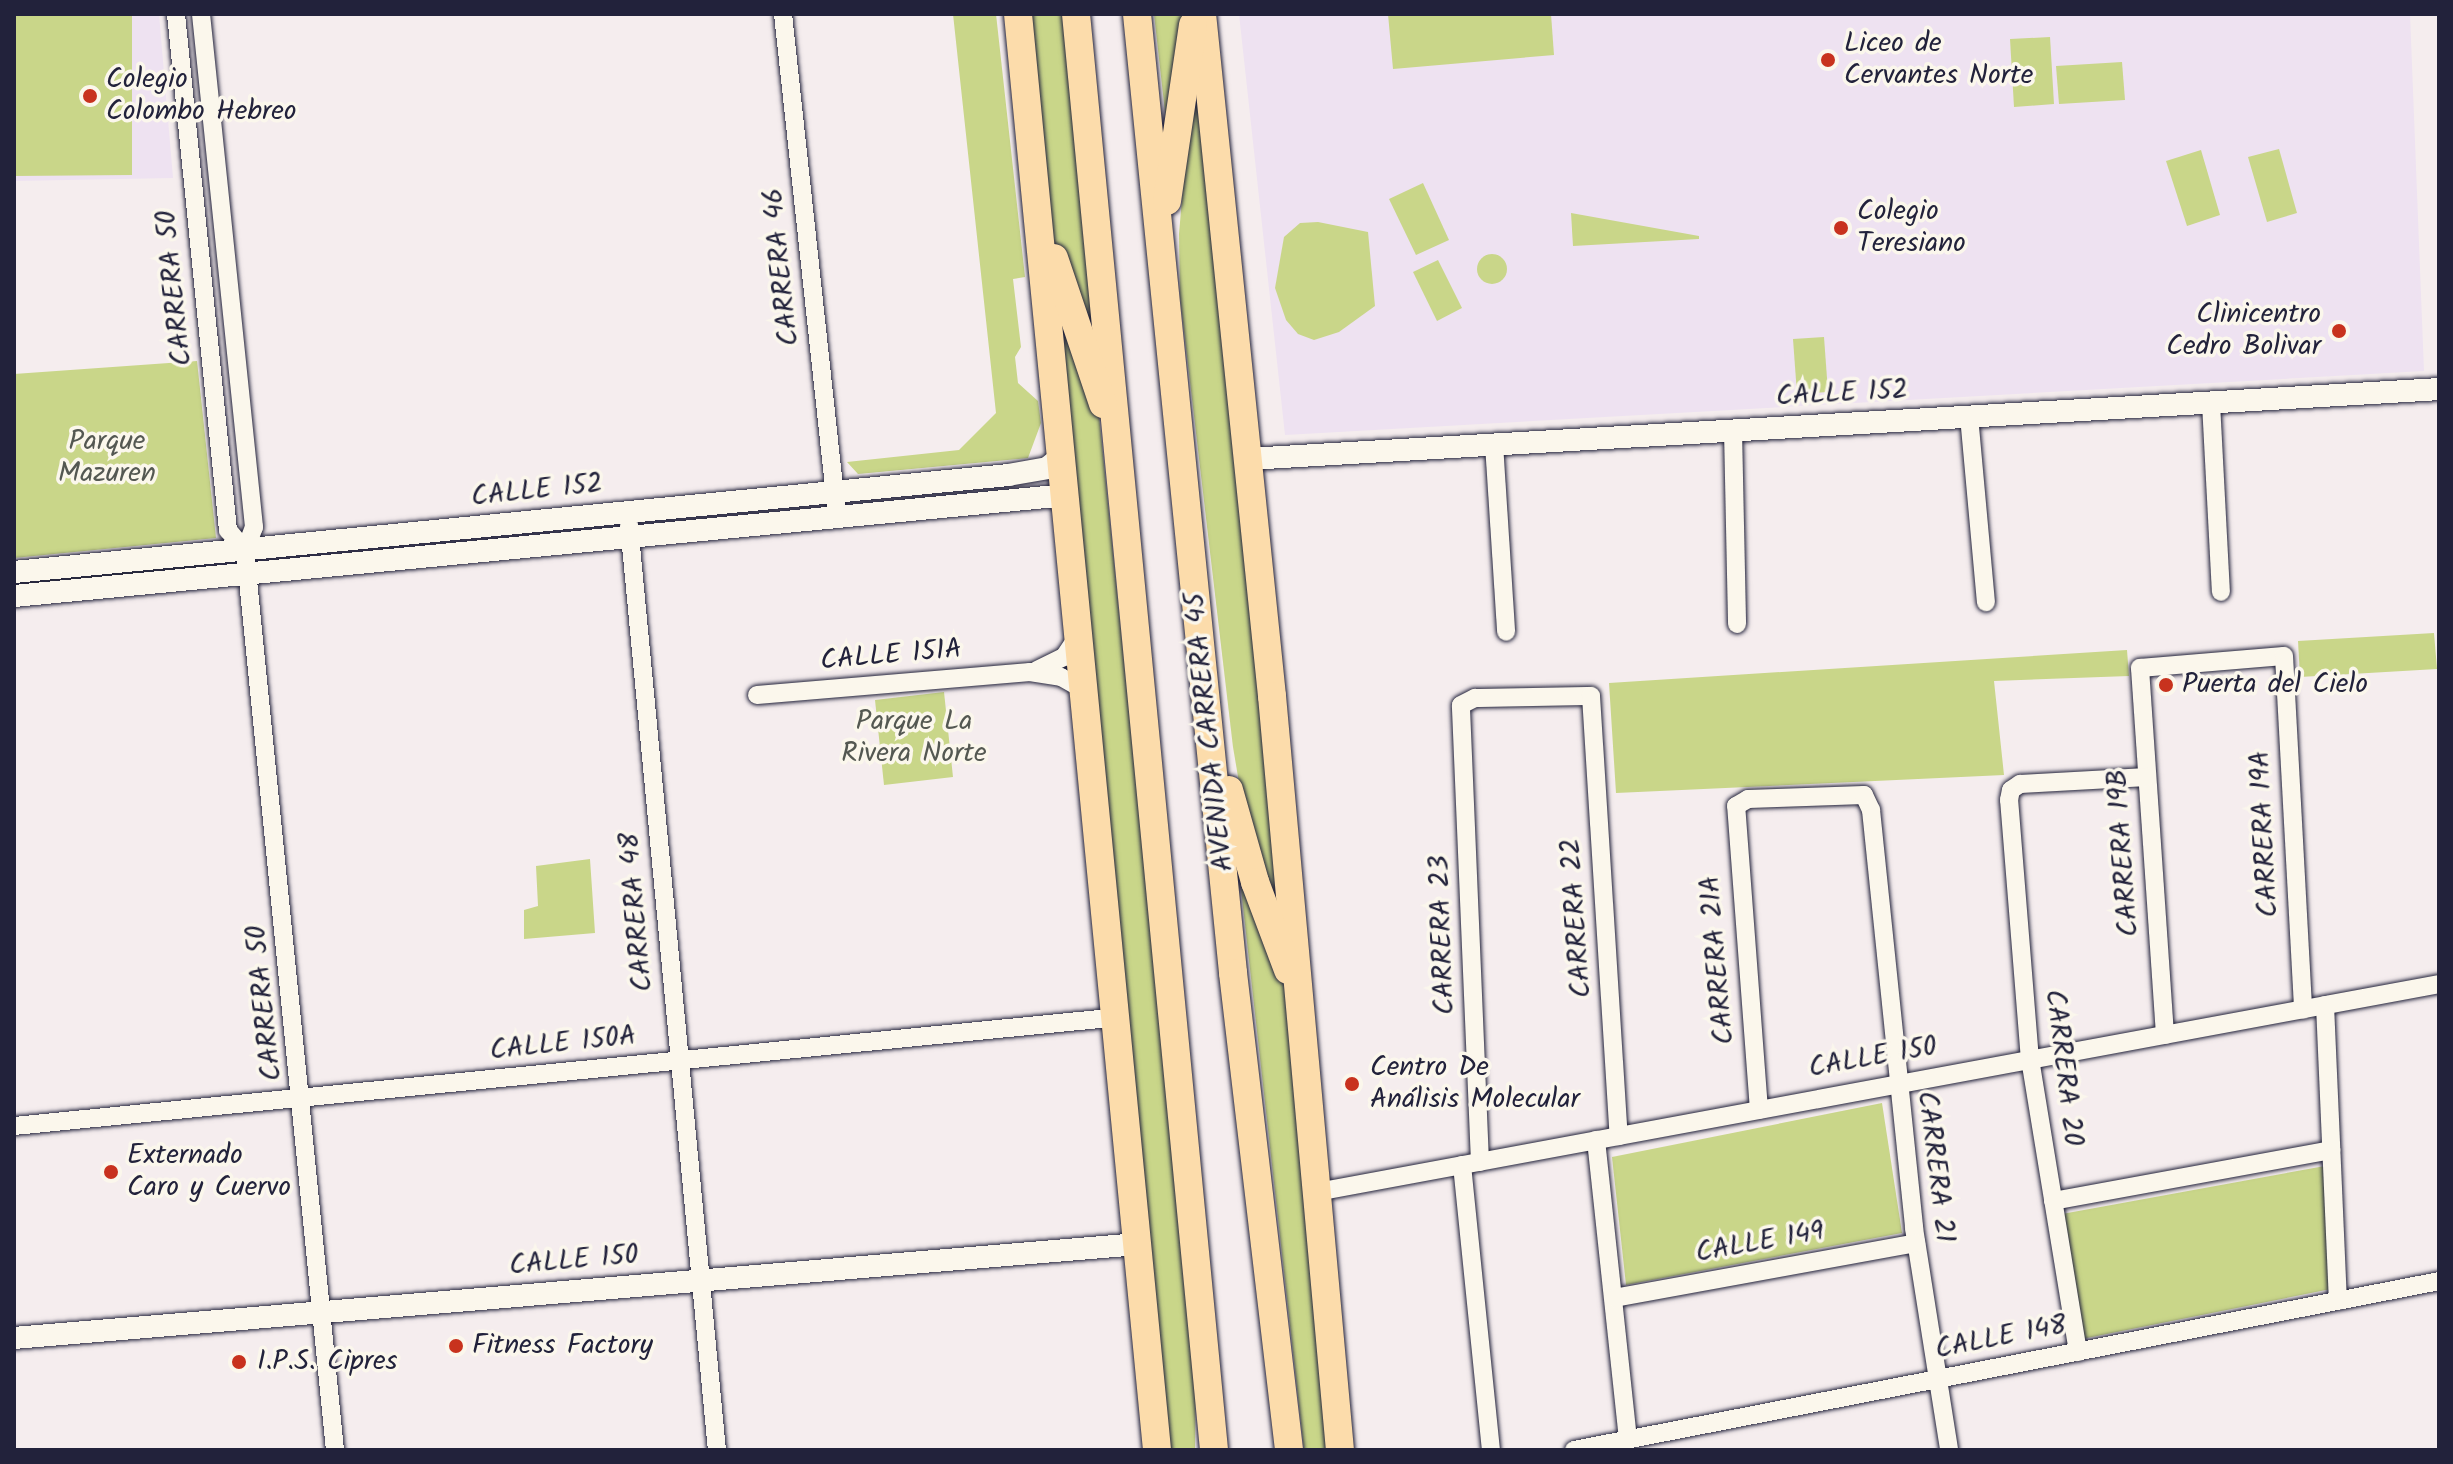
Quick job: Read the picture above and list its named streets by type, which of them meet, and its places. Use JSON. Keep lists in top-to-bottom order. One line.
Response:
{"streets":{"highway":["AVENIDA CARRERA 45"],"street":["CARRERA 46","CARRERA 50","CALLE 152","CALLE 151A","CARRERA 19A","CARRERA 19B","CARRERA 48","CARRERA 22","CARRERA 23","CARRERA 21A","CALLE 150A","CALLE 150","CARRERA 20","CARRERA 21","CALLE 149","CALLE 148"]},"crossings":[["CARRERA 46","CALLE 152"],["CARRERA 50","CALLE 152"],["CARRERA 50","CALLE 150A"],["CARRERA 50","CALLE 150"],["CALLE 152","CARRERA 48"],["CARRERA 19A","CARRERA 19B"],["CARRERA 19A","CALLE 150"],["CARRERA 19B","CALLE 150"],["CARRERA 19B","CARRERA 20"],["CARRERA 48","CALLE 150A"],["CARRERA 48","CALLE 150"],["CARRERA 22","CARRERA 23"],["CARRERA 22","CALLE 150"],["CARRERA 23","CALLE 150"],["CARRERA 21A","CALLE 150"],["CARRERA 21A","CARRERA 21"],["CALLE 150","CARRERA 20"],["CALLE 150","CARRERA 21"],["CARRERA 20","CALLE 148"],["CARRERA 21","CALLE 149"],["CARRERA 21","CALLE 148"]],"parks":["Parque Mazuren","Parque La Rivera Norte"],"places":["Liceo de Cervantes Norte","Colegio Colombo Hebreo","Colegio Teresiano","Clinicentro Cedro Bolivar","Puerta del Cielo","Centro De Análisis Molecular","Externado Caro y Cuervo","Fitness Factory","I.P.S. Cipres"]}
